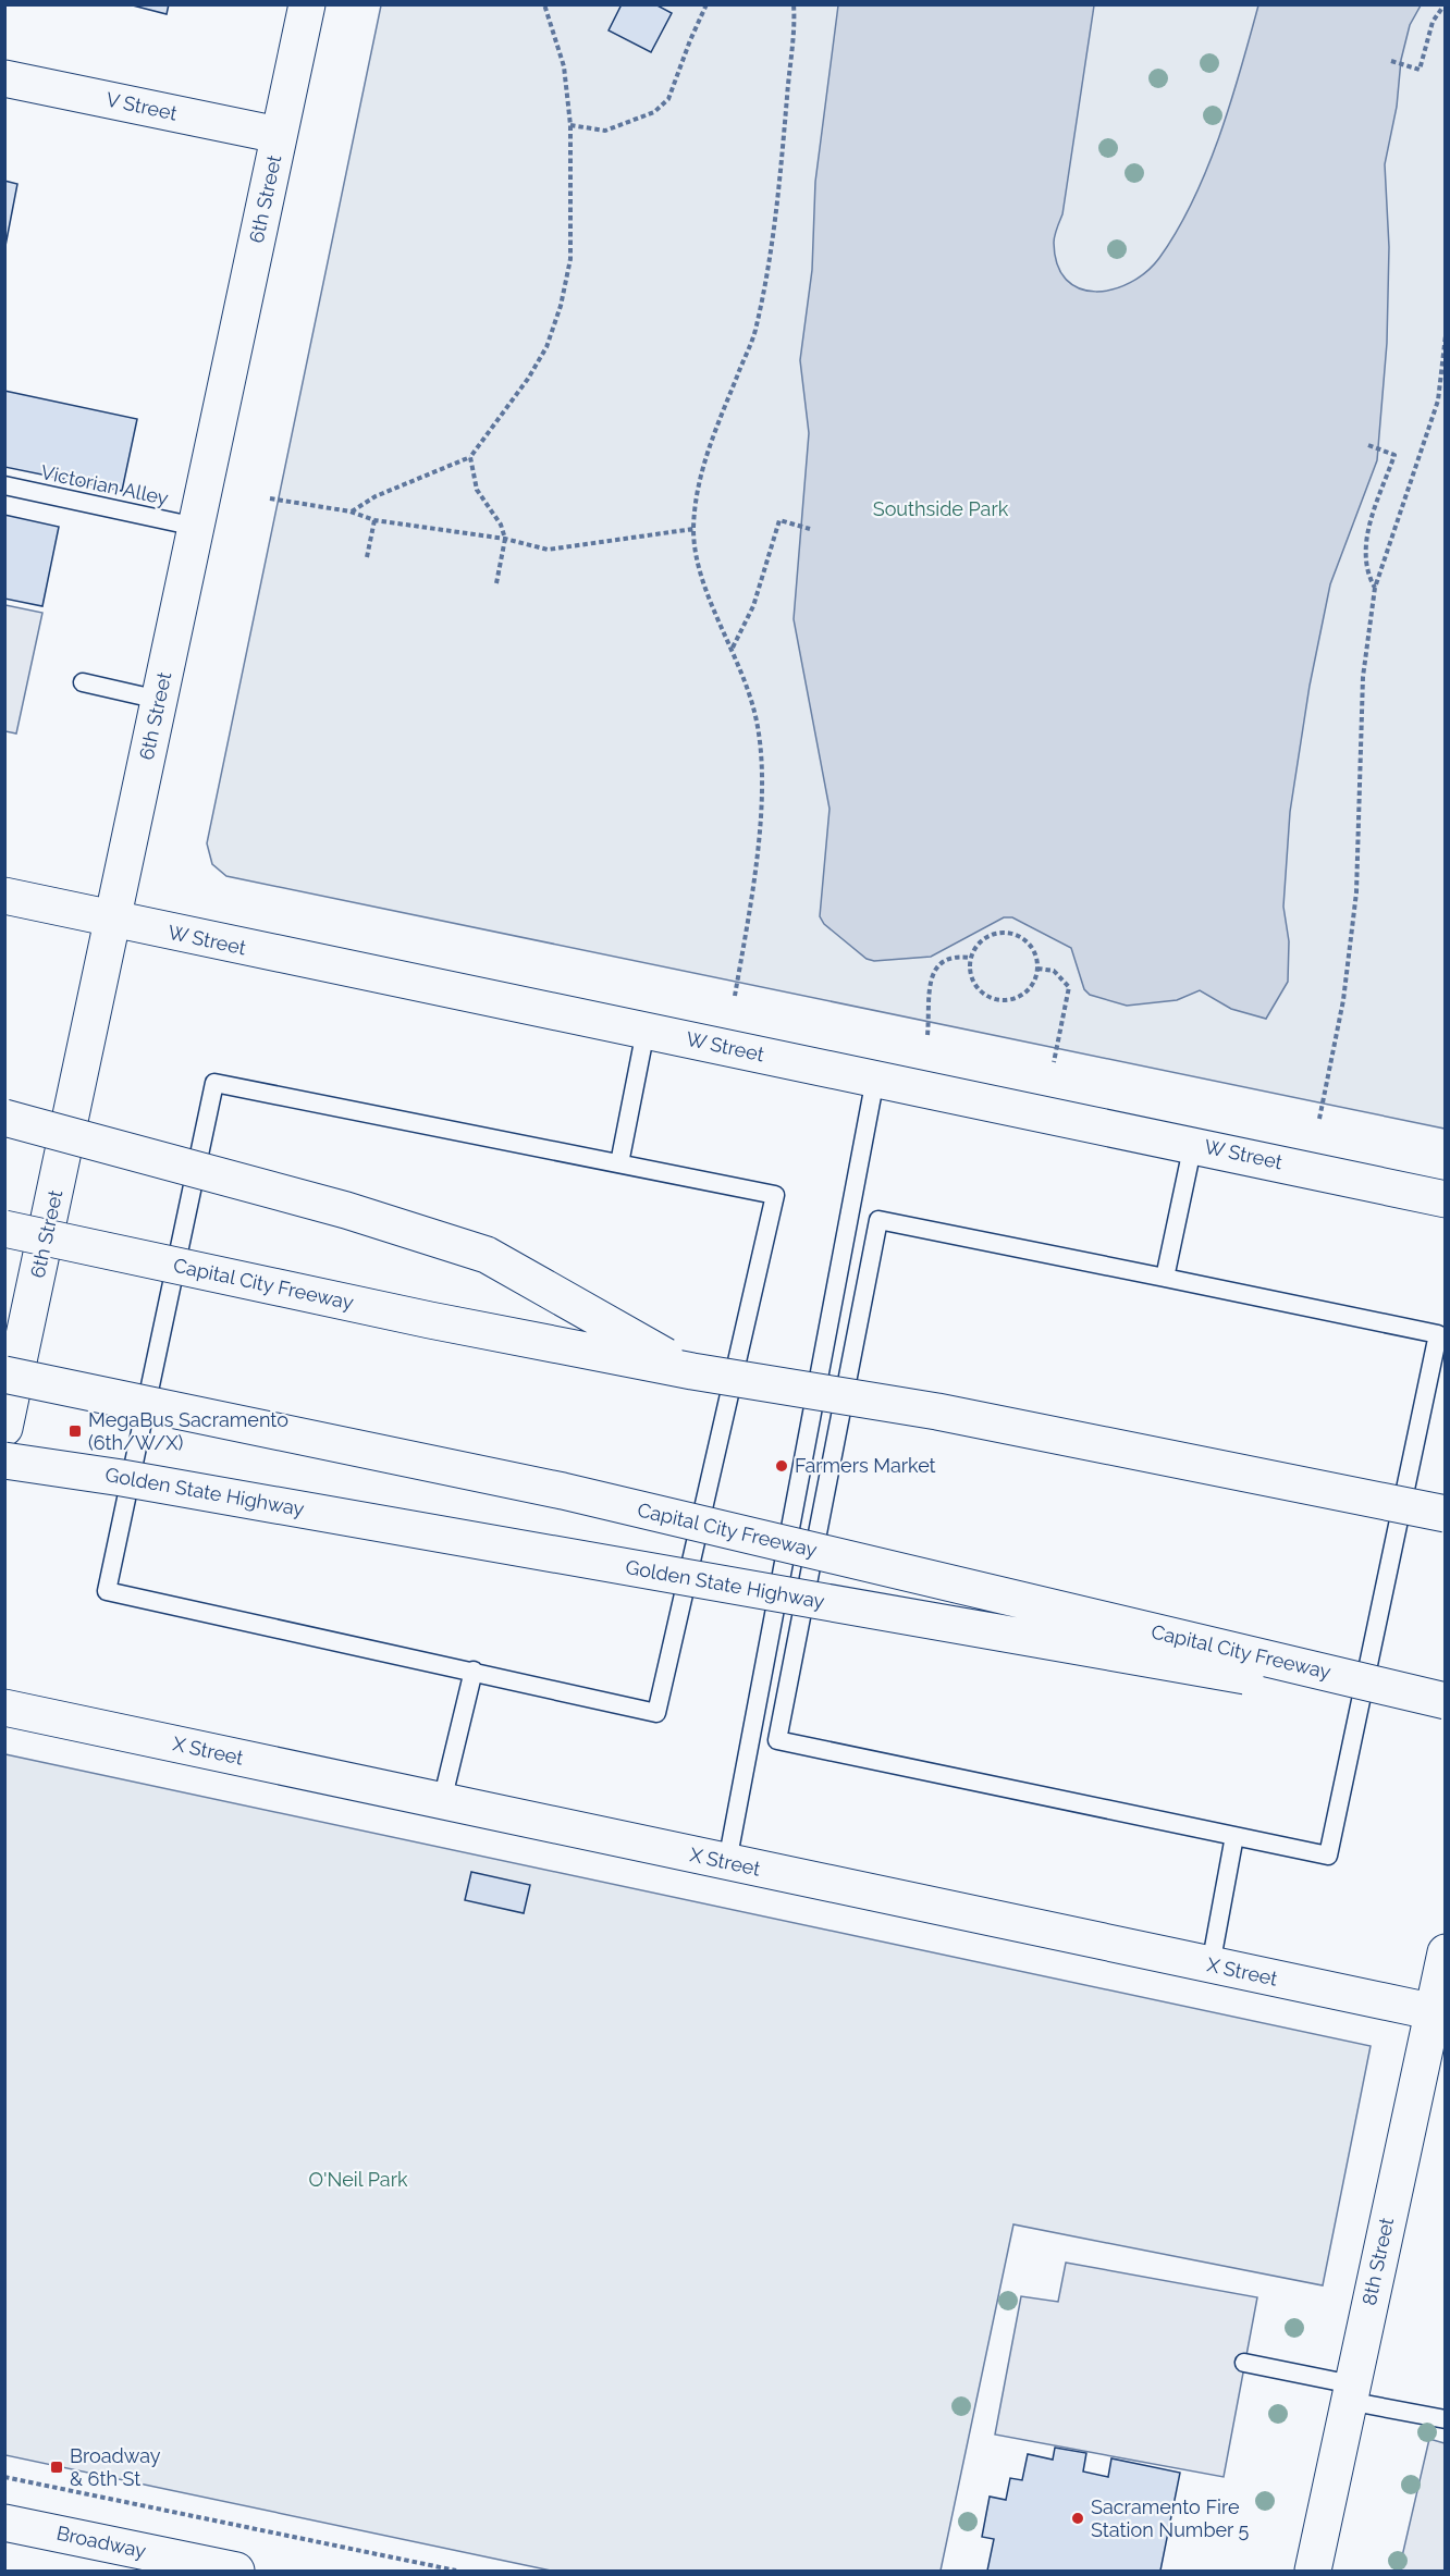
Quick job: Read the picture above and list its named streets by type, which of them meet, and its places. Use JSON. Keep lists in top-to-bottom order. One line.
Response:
{"streets":{"main road":["V Street","6th Street","W Street","Capital City Freeway","Golden State Highway","X Street","8th Street","Broadway"],"lane":["Victorian Alley"]},"crossings":[["V Street","6th Street"],["6th Street","Victorian Alley"],["6th Street","W Street"],["X Street","8th Street"]],"parks":["Southside Park","O'Neil Park"],"places":{"transit":["MegaBus Sacramento (6th/W/X)","Broadway & 6th St"],"other":["Farmers Market","Sacramento Fire Station Number 5"]}}
